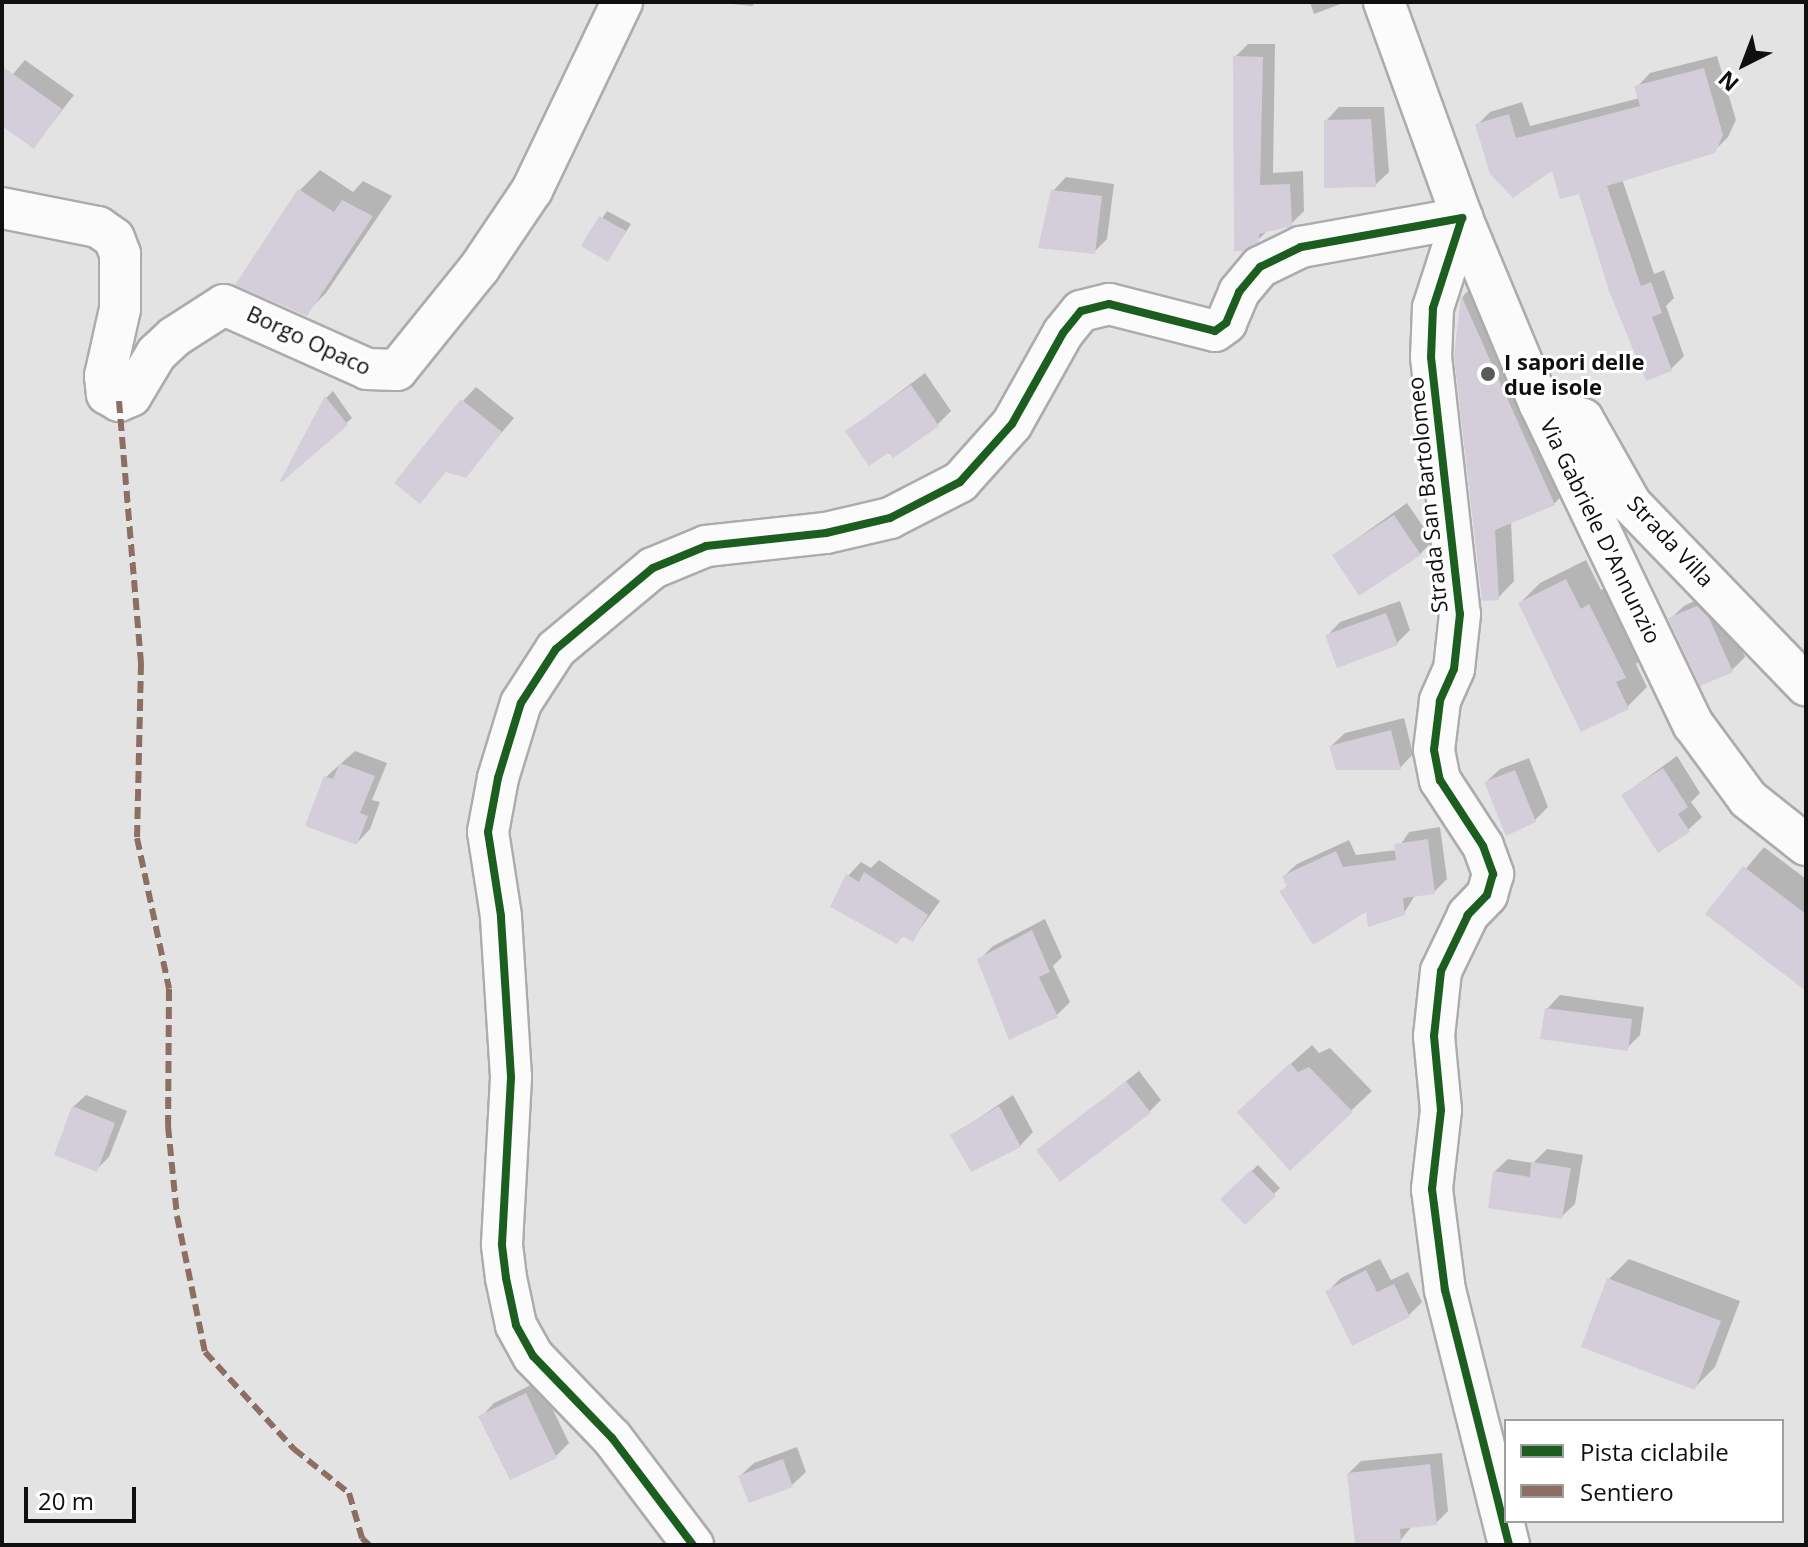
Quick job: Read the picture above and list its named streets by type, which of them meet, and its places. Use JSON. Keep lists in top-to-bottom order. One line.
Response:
{"streets":{"street":["Borgo Opaco","Strada San Bartolomeo","Via Gabriele D'Annunzio","Strada Villa"]},"crossings":[["Strada San Bartolomeo","Via Gabriele D'Annunzio"],["Via Gabriele D'Annunzio","Strada Villa"]],"places":["I sapori delle due isole"],"legend":["Pista ciclabile","Sentiero"],"scale_bar":"20 m","north":"bottom left"}
